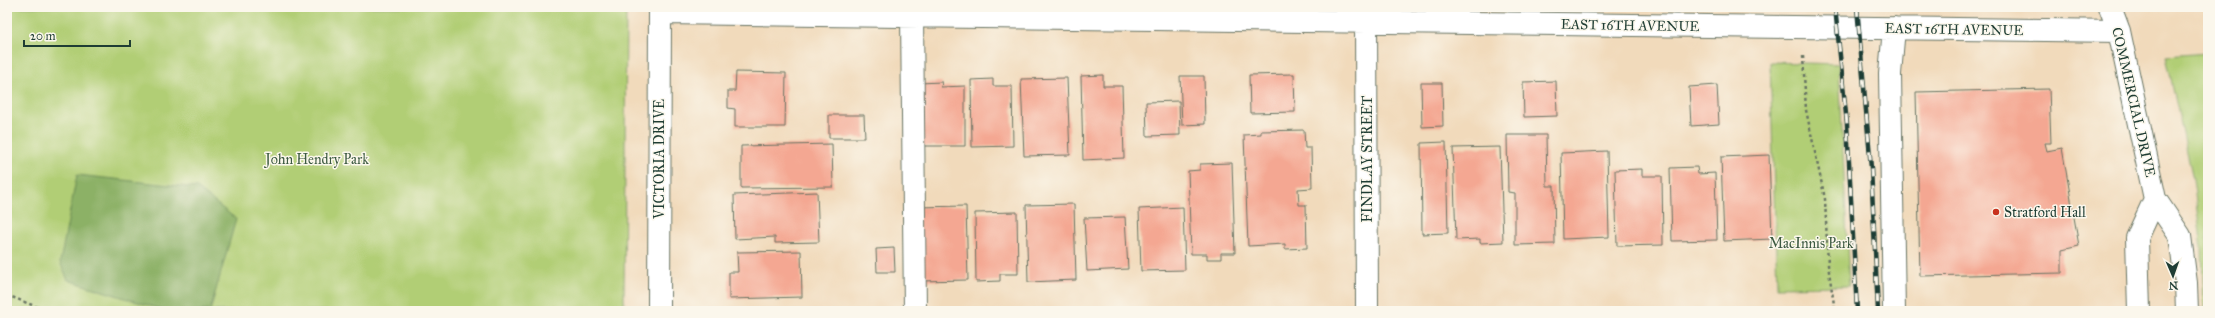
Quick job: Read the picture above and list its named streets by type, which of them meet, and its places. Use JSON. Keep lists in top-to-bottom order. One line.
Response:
{"streets":{"street":["EAST 16TH AVENUE","COMMERCIAL DRIVE","VICTORIA DRIVE","FINDLAY STREET"]},"crossings":[["EAST 16TH AVENUE","COMMERCIAL DRIVE"],["EAST 16TH AVENUE","VICTORIA DRIVE"],["EAST 16TH AVENUE","FINDLAY STREET"]],"parks":["John Hendry Park","MacInnis Park"],"places":["Stratford Hall"],"scale_bar":"20 m","north":"bottom"}
